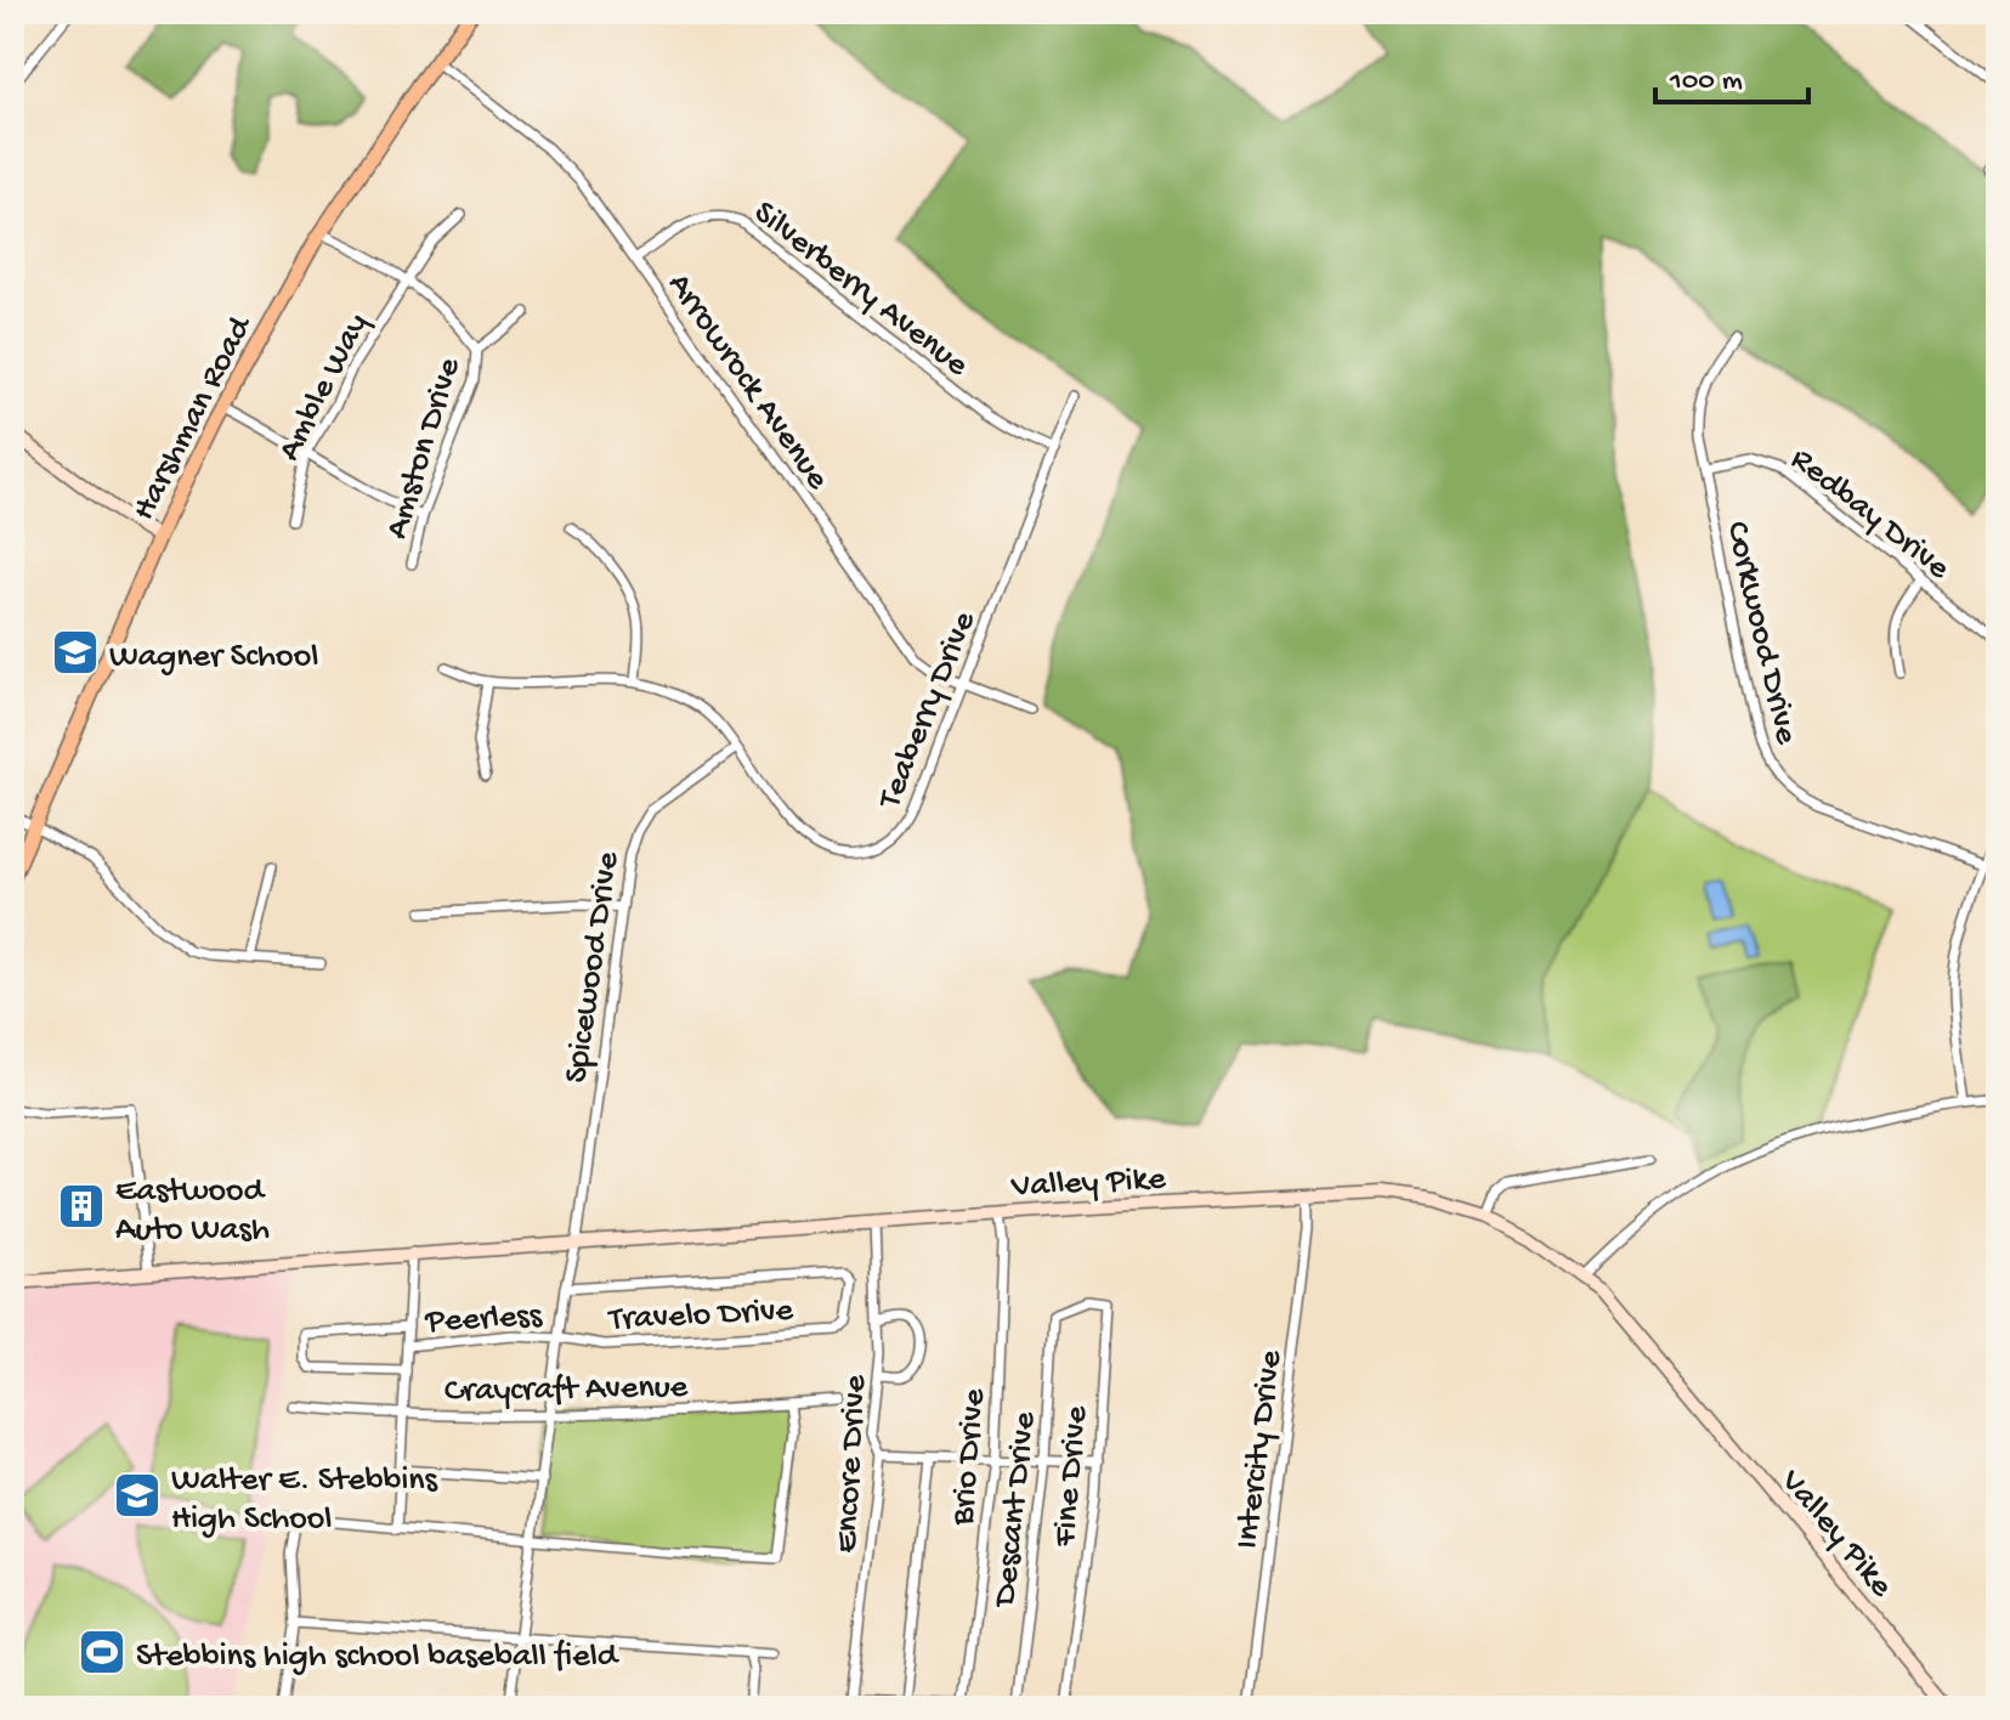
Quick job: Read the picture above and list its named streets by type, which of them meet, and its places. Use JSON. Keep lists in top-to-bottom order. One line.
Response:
{"streets":{"main road":["Harshman Road"],"street":["Silverberry Avenue","Arrowrock Avenue","Amble Way","Amston Drive","Redbay Drive","Corkwood Drive","Teaberry Drive","Spicewood Drive","Valley Pike","Travelo Drive","Peerless","Craycraft Avenue","Intercity Drive","Brio Drive","Encore Drive","Fine Drive","Descant Drive"]},"crossings":[["Silverberry Avenue","Arrowrock Avenue"],["Silverberry Avenue","Teaberry Drive"],["Arrowrock Avenue","Harshman Road"],["Arrowrock Avenue","Teaberry Drive"],["Redbay Drive","Corkwood Drive"],["Teaberry Drive","Spicewood Drive"],["Spicewood Drive","Valley Pike"],["Spicewood Drive","Travelo Drive"],["Spicewood Drive","Peerless"],["Spicewood Drive","Craycraft Avenue"],["Valley Pike","Intercity Drive"],["Valley Pike","Brio Drive"],["Valley Pike","Encore Drive"],["Travelo Drive","Peerless"],["Fine Drive","Descant Drive"]],"places":{"school or university":["Wagner School","Walter E. Stebbins High School"],"building":["Eastwood Auto Wash"],"sports":["Stebbins high school baseball field"]},"scale_bar":"100 m"}
